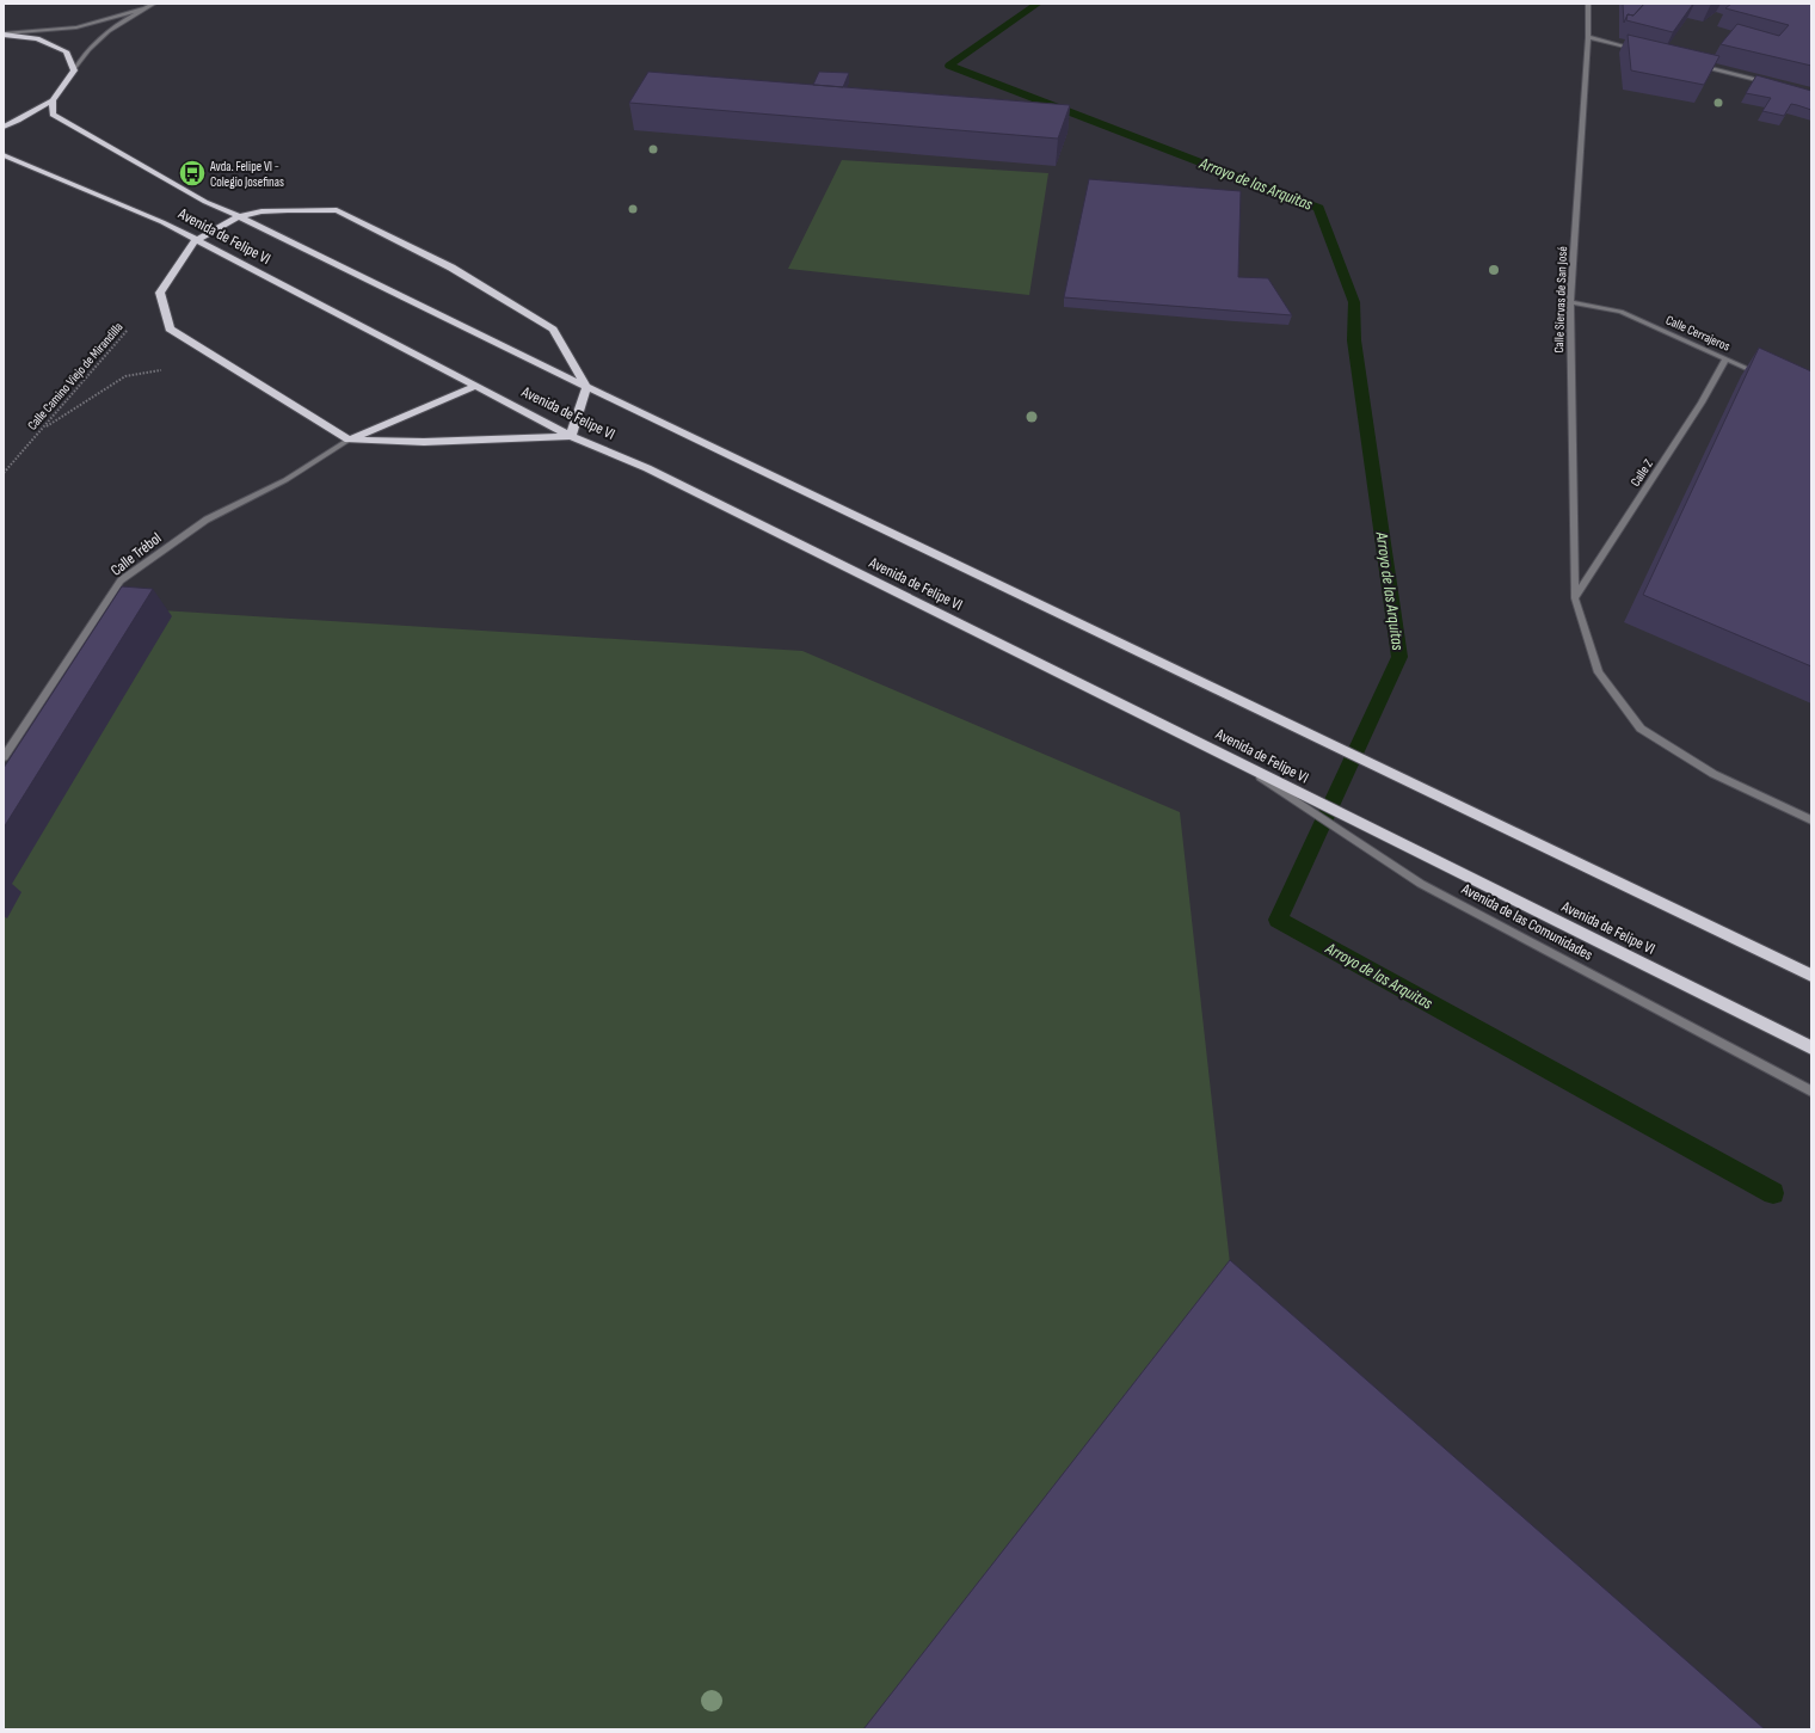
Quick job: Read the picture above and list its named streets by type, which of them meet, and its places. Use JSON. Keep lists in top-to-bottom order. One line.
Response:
{"streets":{"highway":["Avenida de Felipe VI"],"street":["Calle Siervas de San José","Calle Cerrajeros","Calle Z","Calle Trébol","Avenida de las Comunidades"],"path":["Calle Camino Viejo de Mirandilla"]},"crossings":[["Avenida de Felipe VI","Avenida de las Comunidades"],["Calle Siervas de San José","Calle Cerrajeros"],["Calle Siervas de San José","Calle Z"],["Calle Cerrajeros","Calle Z"]],"water":["Arroyo de las Arquitas"],"places":{"bus stop":["Avda. Felipe VI - Colegio Josefinas"]}}
